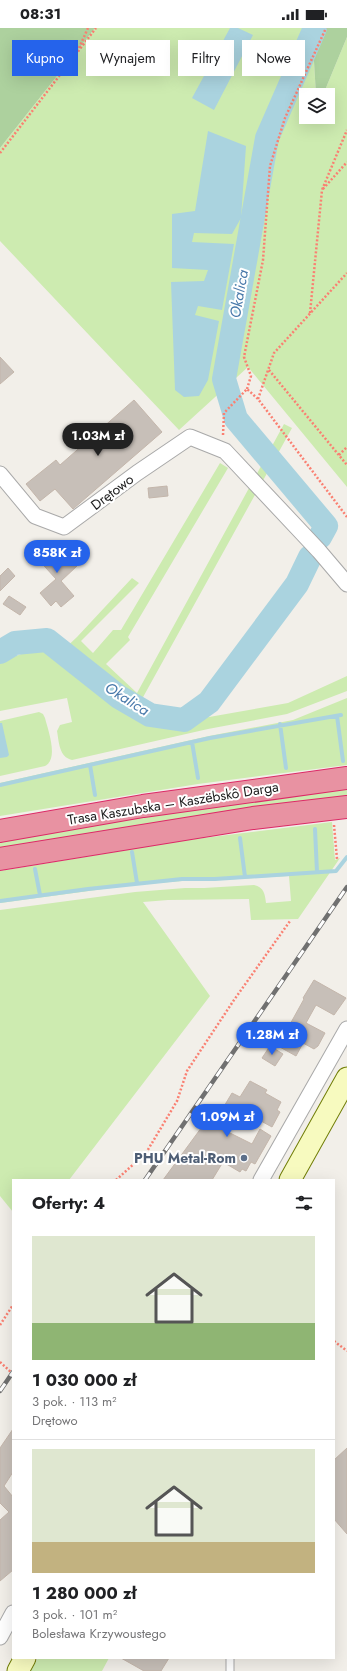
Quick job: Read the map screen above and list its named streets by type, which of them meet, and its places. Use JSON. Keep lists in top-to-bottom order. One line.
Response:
{"streets":{"highway":["Trasa Kaszubska – Kaszëbskô Darga"],"street":["Drętowo"]},"water":["Okalica"],"places":["PHU Metal-Rom"],"page":{"status":"08:31","chip":["Kupno","Wynajem","Filtry","Nowe"],"price":["1.03M zł","858K zł","1.28M zł","1.09M zł"],"heading":"Oferty: 4","list":[{"name":"1 030 000 zł","note":"3 pok. · 113 m² · Drętowo"},{"name":"1 280 000 zł","note":"3 pok. · 101 m² · Bolesława Krzywoustego"}]}}
